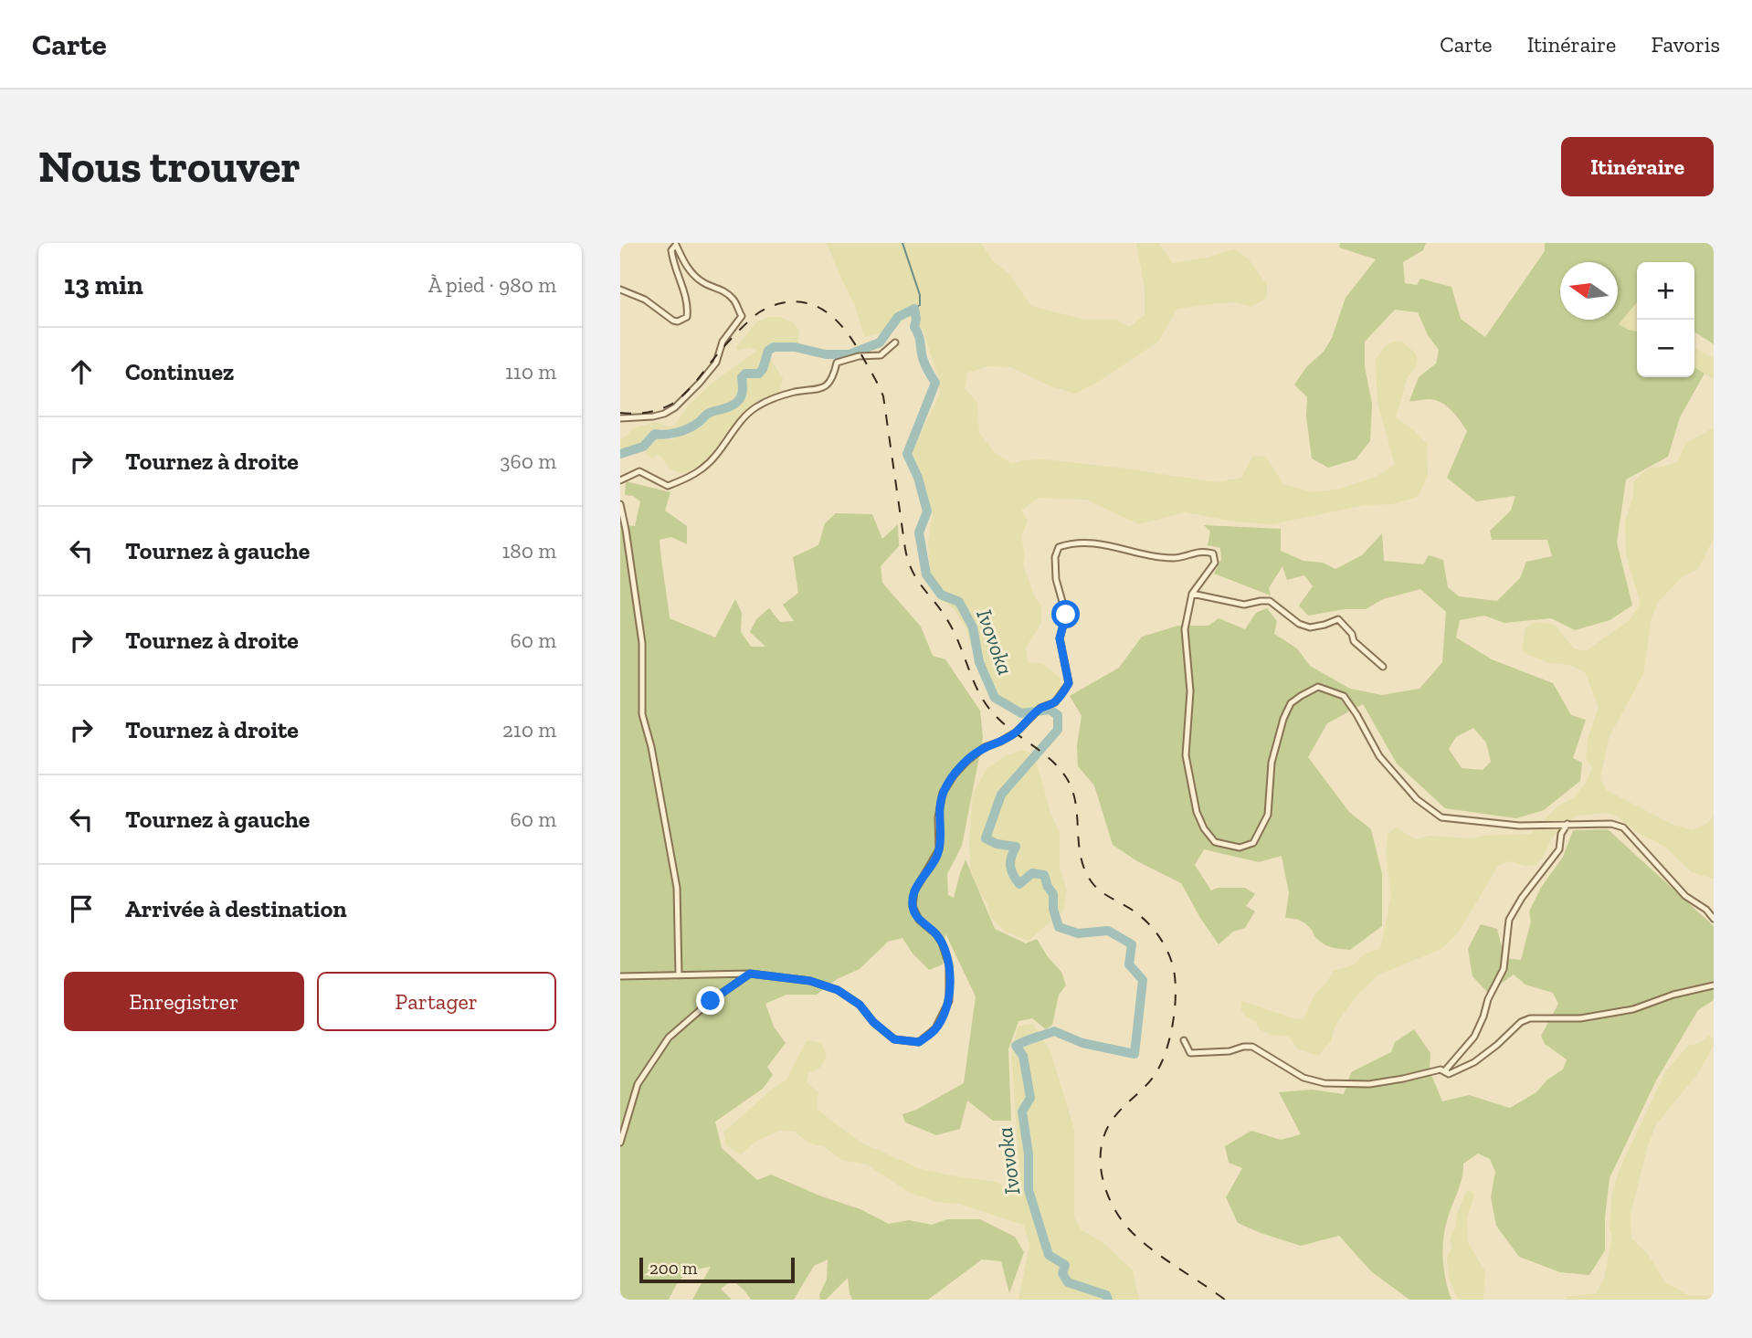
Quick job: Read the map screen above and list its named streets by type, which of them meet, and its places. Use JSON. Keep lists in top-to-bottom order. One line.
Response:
{"water":["Ivovoka"],"scale_bar":"200 m","north":"left","page":{"header":"Carte","nav":["Carte","Itinéraire","Favoris"],"buttons":["Itinéraire",["Enregistrer","Partager"]],"title":"Nous trouver","heading":["13 min","À pied · 980 m"],"map_buttons":["+","−"],"list":[["Continuez","110 m"],["Tournez à droite","360 m"],["Tournez à gauche","180 m"],["Tournez à droite","60 m"],["Tournez à droite","210 m"],["Tournez à gauche","60 m"],"Arrivée à destination"],"scale":"200 m"}}
